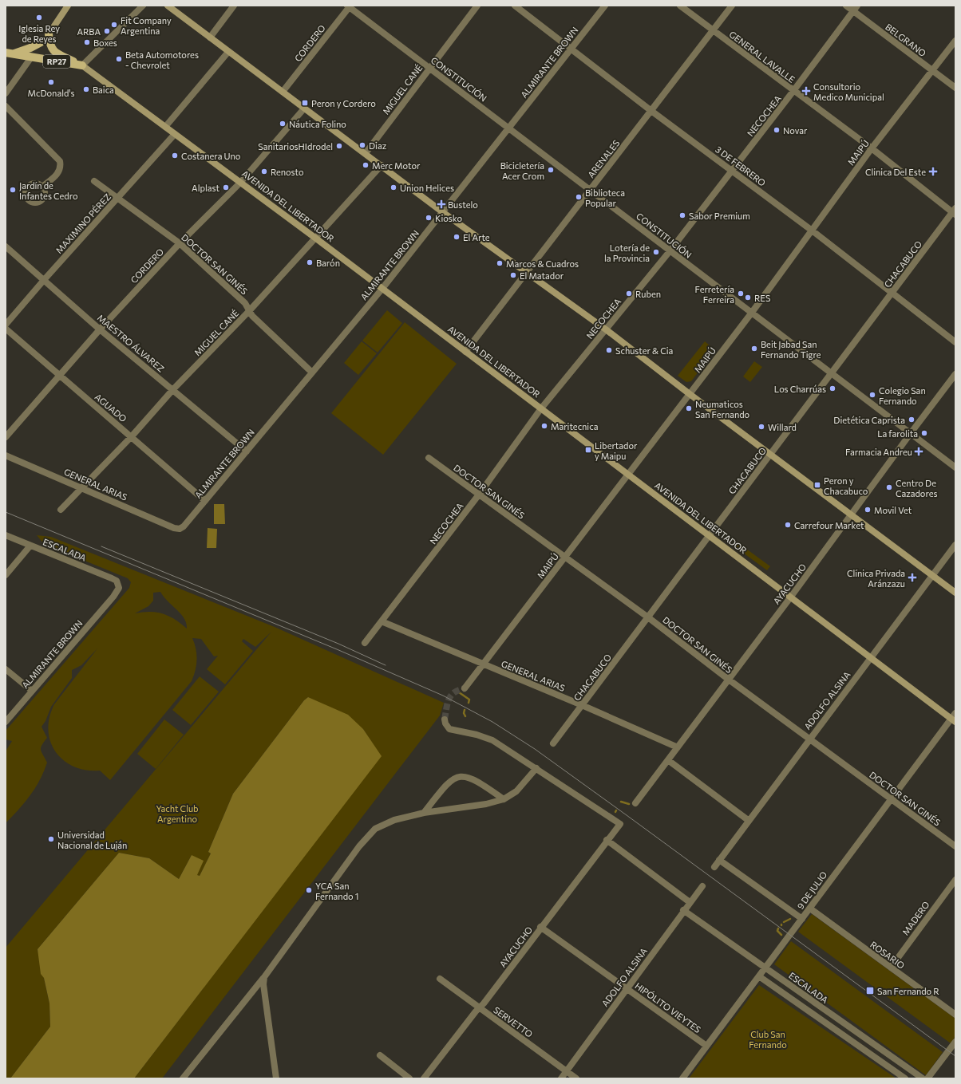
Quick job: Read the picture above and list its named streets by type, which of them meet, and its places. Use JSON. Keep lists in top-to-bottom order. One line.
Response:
{"streets":{"main road":["RP27","AVENIDA DEL LIBERTADOR"],"street":["BELGRANO","CORDERO","GENERAL LAVALLE","ALMIRANTE BROWN","CONSTITUCIÓN","MIGUEL CANÉ","NECOCHEA","MAIPÚ","ARENALES","3 DE FEBRERO","MAXIMINO PÉREZ","DOCTOR SAN GINÉS","CHACABUCO","MAESTRO ÁLVAREZ","AGUADO","GENERAL ARIAS","ESCALADA","AYACUCHO","ADOLFO ALSINA","9 DE JULIO","MADERO","ROSARIO","HIPÓLITO VIEYTES","SERVETTO"]},"crossings":[["BELGRANO","NECOCHEA"],["BELGRANO","MAIPÚ"],["CORDERO","CONSTITUCIÓN"],["CORDERO","AVENIDA DEL LIBERTADOR"],["CORDERO","DOCTOR SAN GINÉS"],["CORDERO","MAESTRO ÁLVAREZ"],["CORDERO","AGUADO"],["GENERAL LAVALLE","NECOCHEA"],["GENERAL LAVALLE","MAIPÚ"],["GENERAL LAVALLE","ARENALES"],["GENERAL LAVALLE","CHACABUCO"],["RP27","AVENIDA DEL LIBERTADOR"],["ALMIRANTE BROWN","CONSTITUCIÓN"],["ALMIRANTE BROWN","3 DE FEBRERO"],["ALMIRANTE BROWN","AVENIDA DEL LIBERTADOR"],["ALMIRANTE BROWN","DOCTOR SAN GINÉS"],["ALMIRANTE BROWN","MAESTRO ÁLVAREZ"],["ALMIRANTE BROWN","AGUADO"],["ALMIRANTE BROWN","GENERAL ARIAS"],["ALMIRANTE BROWN","ESCALADA"],["CONSTITUCIÓN","MIGUEL CANÉ"],["CONSTITUCIÓN","NECOCHEA"],["CONSTITUCIÓN","MAIPÚ"],["CONSTITUCIÓN","ARENALES"],["CONSTITUCIÓN","CHACABUCO"],["CONSTITUCIÓN","AYACUCHO"],["MIGUEL CANÉ","AVENIDA DEL LIBERTADOR"],["MIGUEL CANÉ","DOCTOR SAN GINÉS"],["MIGUEL CANÉ","MAESTRO ÁLVAREZ"],["MIGUEL CANÉ","AGUADO"],["MIGUEL CANÉ","GENERAL ARIAS"],["NECOCHEA","3 DE FEBRERO"],["NECOCHEA","AVENIDA DEL LIBERTADOR"],["NECOCHEA","DOCTOR SAN GINÉS"],["NECOCHEA","GENERAL ARIAS"],["MAIPÚ","3 DE FEBRERO"],["MAIPÚ","AVENIDA DEL LIBERTADOR"],["MAIPÚ","DOCTOR SAN GINÉS"],["MAIPÚ","GENERAL ARIAS"],["ARENALES","3 DE FEBRERO"],["ARENALES","AVENIDA DEL LIBERTADOR"],["3 DE FEBRERO","CHACABUCO"],["AVENIDA DEL LIBERTADOR","MAXIMINO PÉREZ"],["AVENIDA DEL LIBERTADOR","CHACABUCO"],["AVENIDA DEL LIBERTADOR","AYACUCHO"],["AVENIDA DEL LIBERTADOR","ADOLFO ALSINA"],["AVENIDA DEL LIBERTADOR","9 DE JULIO"],["MAXIMINO PÉREZ","DOCTOR SAN GINÉS"],["MAXIMINO PÉREZ","MAESTRO ÁLVAREZ"],["DOCTOR SAN GINÉS","CHACABUCO"],["DOCTOR SAN GINÉS","AYACUCHO"],["DOCTOR SAN GINÉS","ADOLFO ALSINA"],["DOCTOR SAN GINÉS","9 DE JULIO"],["CHACABUCO","GENERAL ARIAS"],["GENERAL ARIAS","AYACUCHO"],["ESCALADA","ADOLFO ALSINA"],["ESCALADA","9 DE JULIO"],["AYACUCHO","HIPÓLITO VIEYTES"],["AYACUCHO","SERVETTO"],["ADOLFO ALSINA","HIPÓLITO VIEYTES"],["ADOLFO ALSINA","SERVETTO"],["9 DE JULIO","ROSARIO"],["9 DE JULIO","HIPÓLITO VIEYTES"],["MADERO","ROSARIO"]],"parks":["Yacht Club Argentino","Club San Fernando"],"places":{"other":["Iglesia Rey de Reyes","Fit Company Argentina","ARBA","Boxes","Beta Automotores - Chevrolet","McDonald's","Baica","Náutica Folino","Novar","Diaz","SanitariosHIdrodel","Costanera Uno","Merc Motor","Bicicletería Acer Crom","Renosto","Alplast","Union Helices","Jardín de Infantes Cedro","Biblioteca Popular","Sabor Premium","Kiosko","El Arte","Lotería de la Provincia","Barón","Marcos & Cuadros","El Matador","Ruben","Ferretería Ferreira","RES","Beit Jabad San Fernando Tigre","Schuster & Cia","Los Charrúas","Colegio San Fernando","Neumaticos San Fernando","Dietética Caprista","Maritecnica","Willard","La farolita","Centro De Cazadores","Movil Vet","Carrefour Market","Universidad Nacional de Luján","YCA San Fernando 1"],"health":["Consultorio Medico Municipal","Clinica Del Este","Bustelo","Farmacia Andreu","Clínica Privada Aránzazu"],"transit":["Peron y Cordero","Libertador y Maipu","Peron y Chacabuco","San Fernando R"]}}
